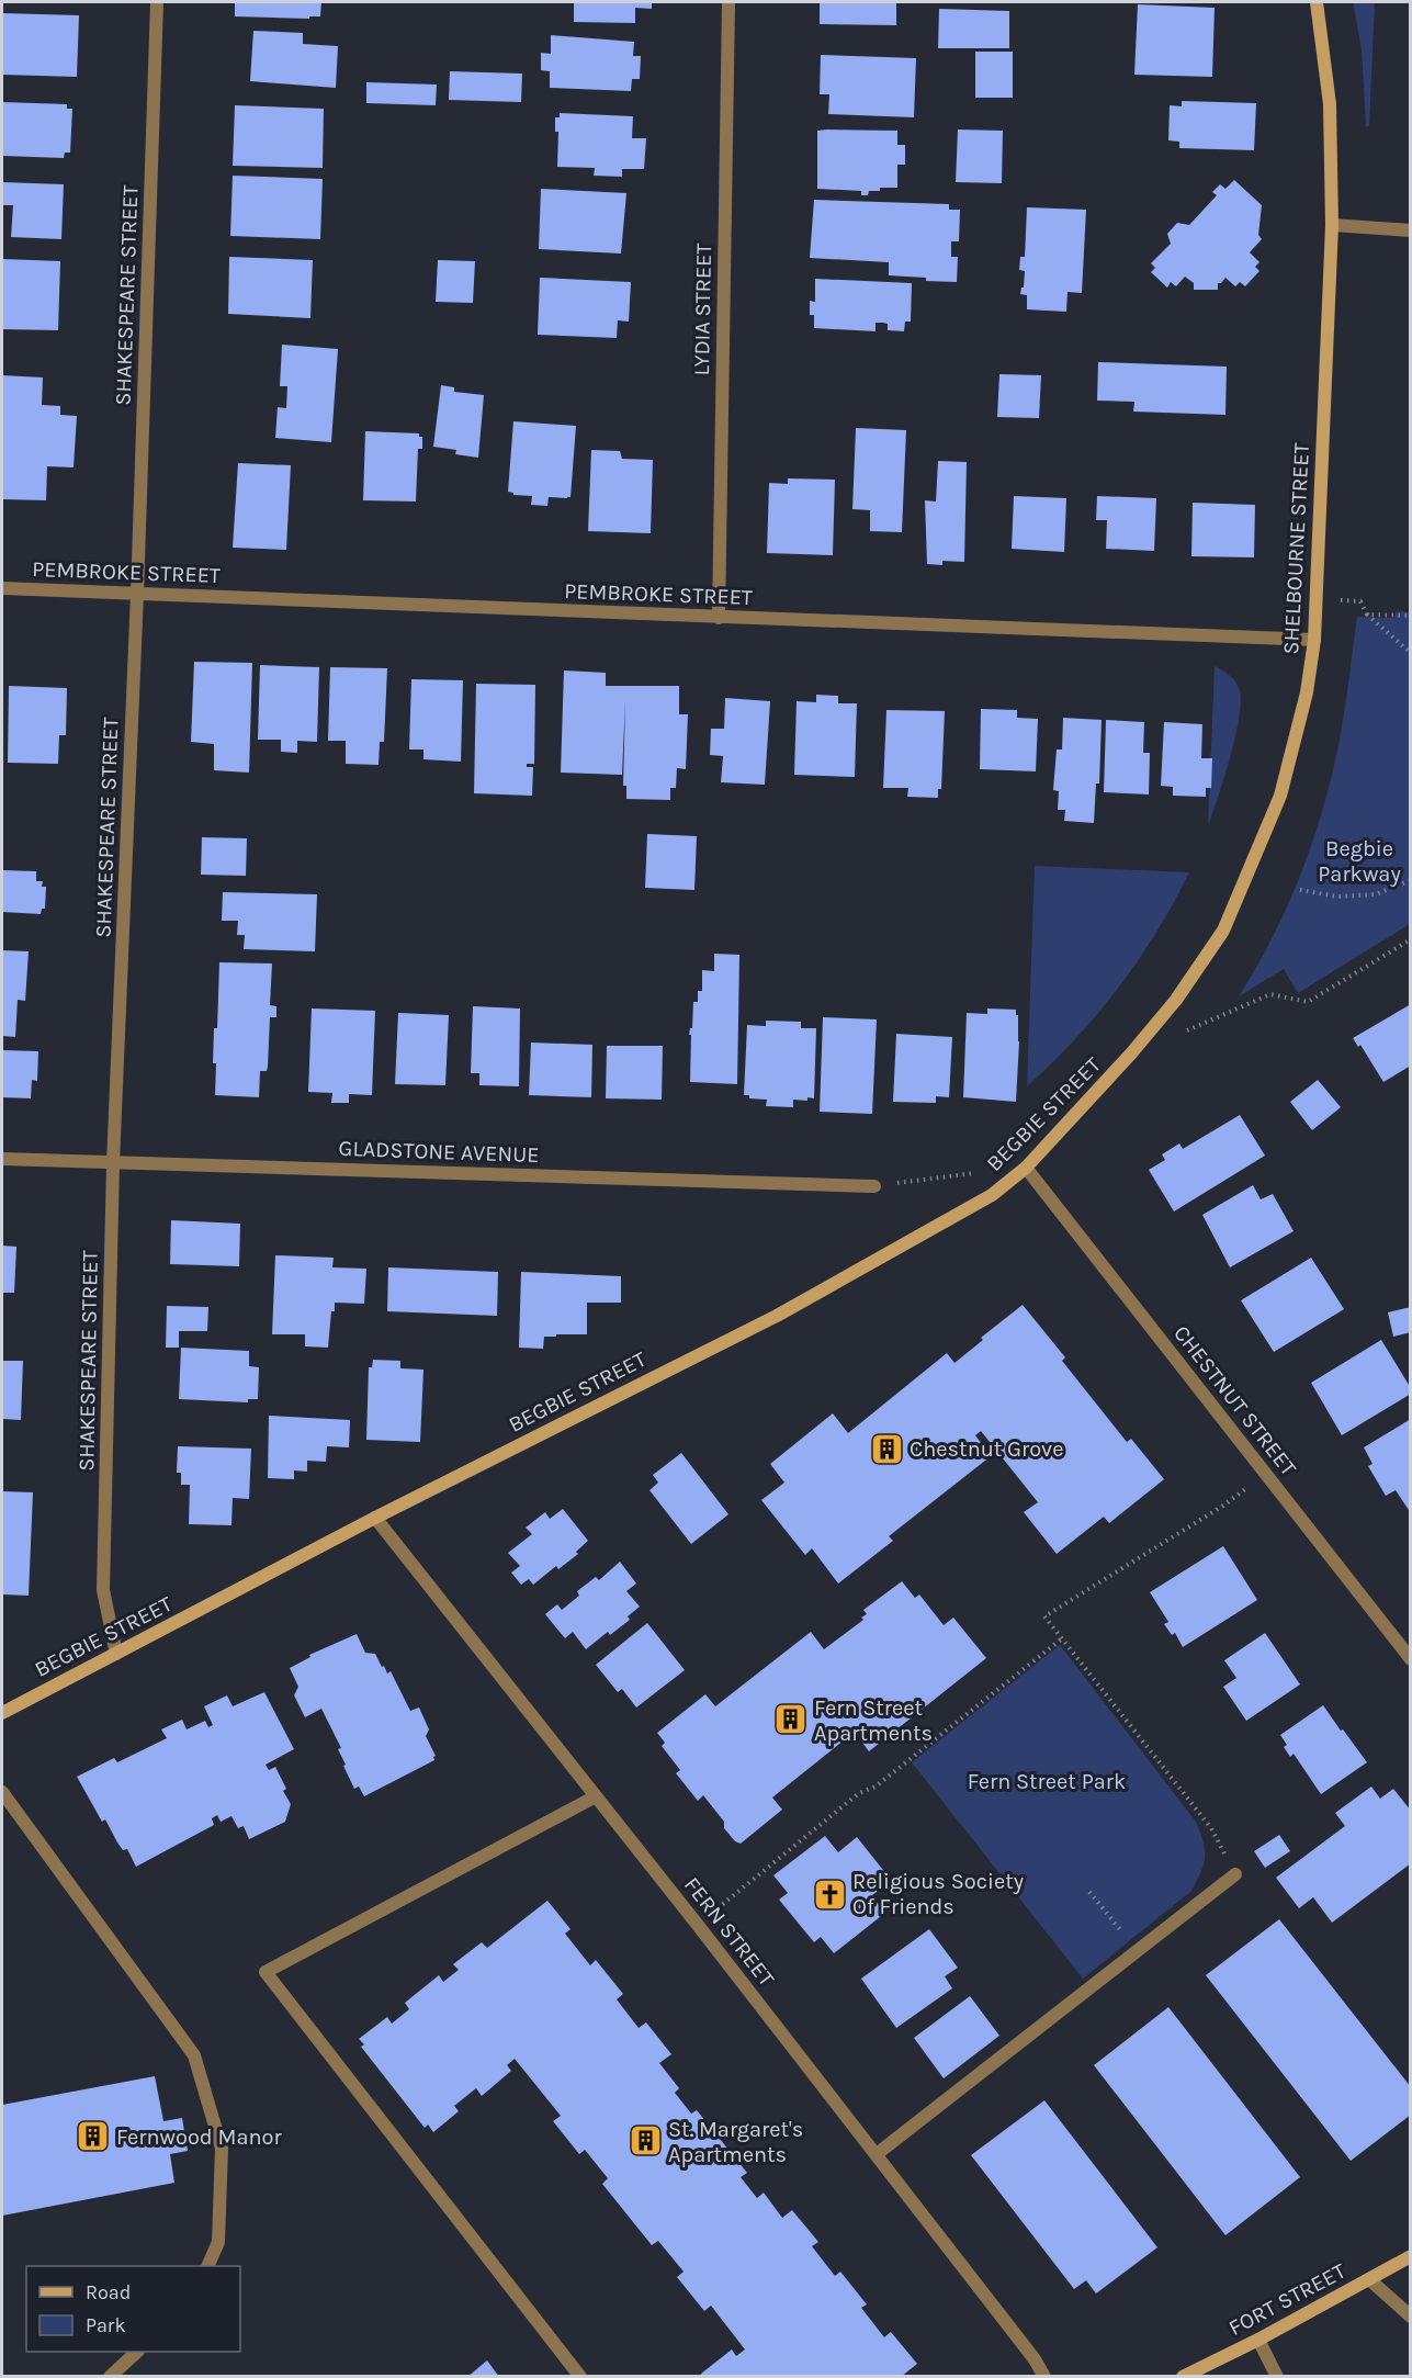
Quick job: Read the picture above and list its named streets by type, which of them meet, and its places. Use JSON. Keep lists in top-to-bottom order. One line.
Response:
{"streets":{"main road":["SHELBOURNE STREET","BEGBIE STREET","FORT STREET"],"street":["SHAKESPEARE STREET","LYDIA STREET","PEMBROKE STREET","GLADSTONE AVENUE","CHESTNUT STREET","FERN STREET"]},"crossings":[["SHAKESPEARE STREET","PEMBROKE STREET"],["SHAKESPEARE STREET","BEGBIE STREET"],["SHAKESPEARE STREET","GLADSTONE AVENUE"],["LYDIA STREET","PEMBROKE STREET"],["SHELBOURNE STREET","PEMBROKE STREET"],["SHELBOURNE STREET","BEGBIE STREET"],["BEGBIE STREET","CHESTNUT STREET"],["BEGBIE STREET","FERN STREET"]],"parks":["Begbie Parkway","Fern Street Park"],"places":{"building":["Chestnut Grove","Fern Street Apartments","Fernwood Manor","St. Margaret's Apartments"],"church":["Religious Society Of Friends"]},"legend":["Road","Park"]}
